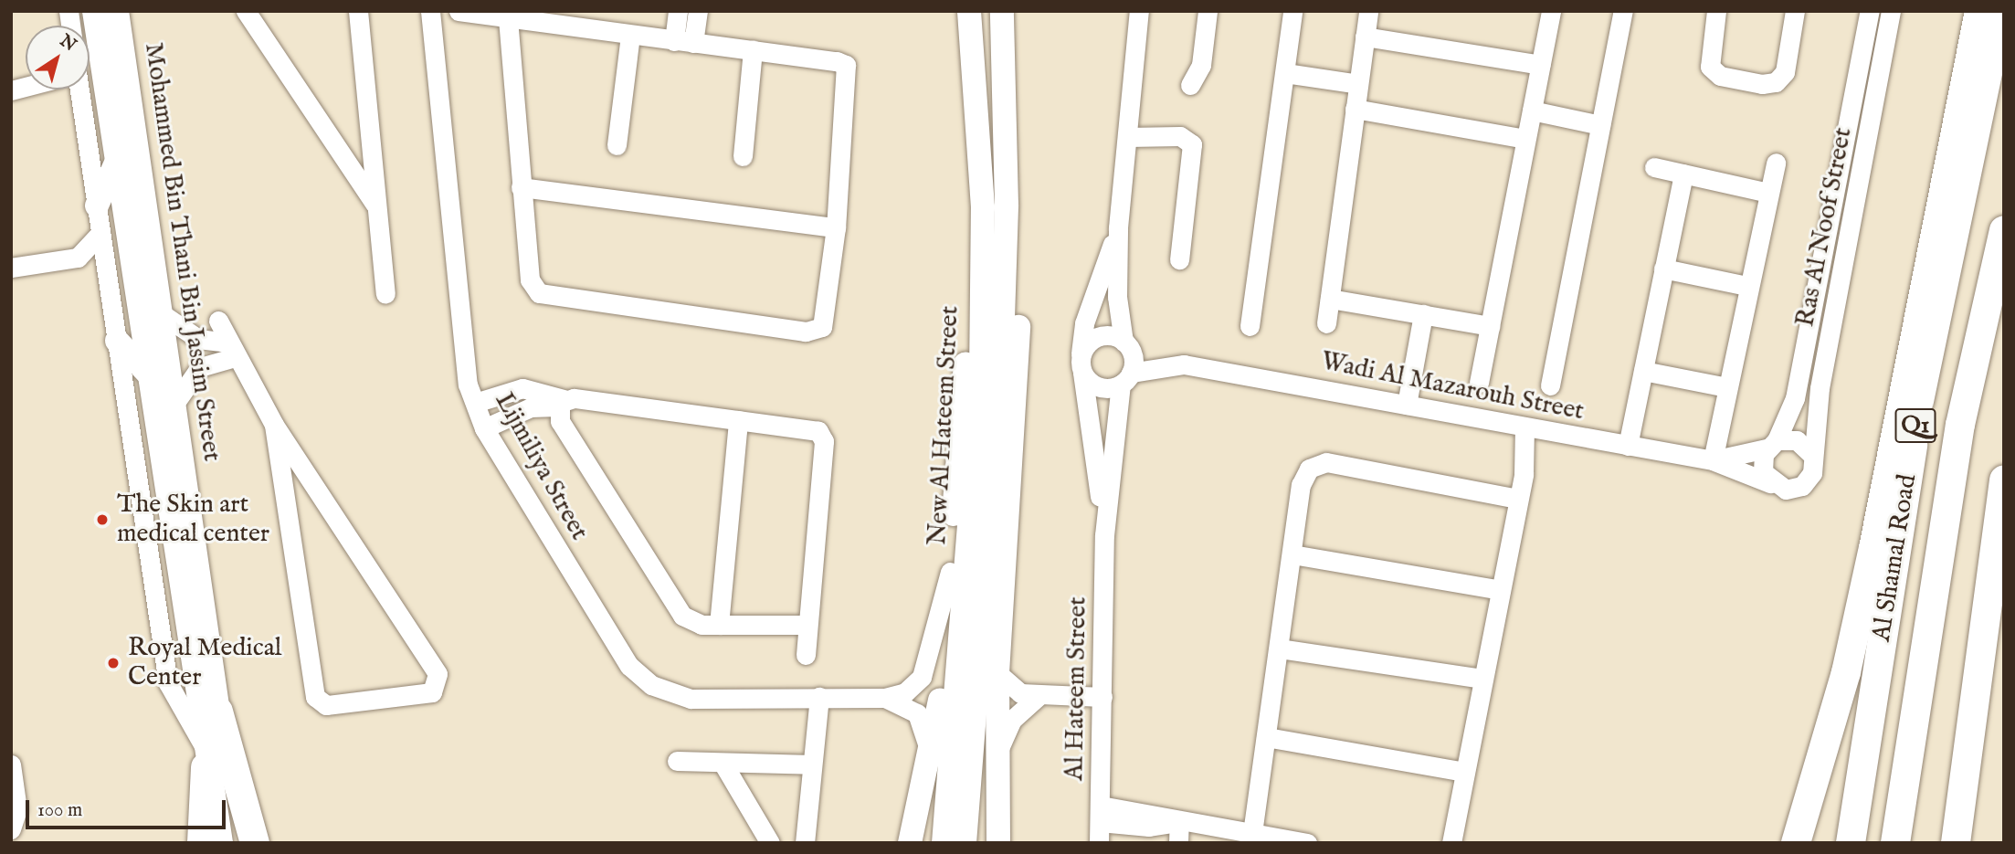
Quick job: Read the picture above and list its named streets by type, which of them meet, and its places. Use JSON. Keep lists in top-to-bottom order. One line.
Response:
{"streets":{"highway":["Q1","Al Shamal Road"],"main road":["Mohammed Bin Thani Bin Jassim Street","New Al Hateem Street"],"street":["Ras Al Noof Street","Wadi Al Mazarouh Street","Lijmiliya Street","Al Hateem Street"]},"crossings":[["Ras Al Noof Street","Wadi Al Mazarouh Street"],["Wadi Al Mazarouh Street","Al Hateem Street"]],"places":["The Skin art medical center","Royal Medical Center"],"scale_bar":"100 m","north":"top right"}
